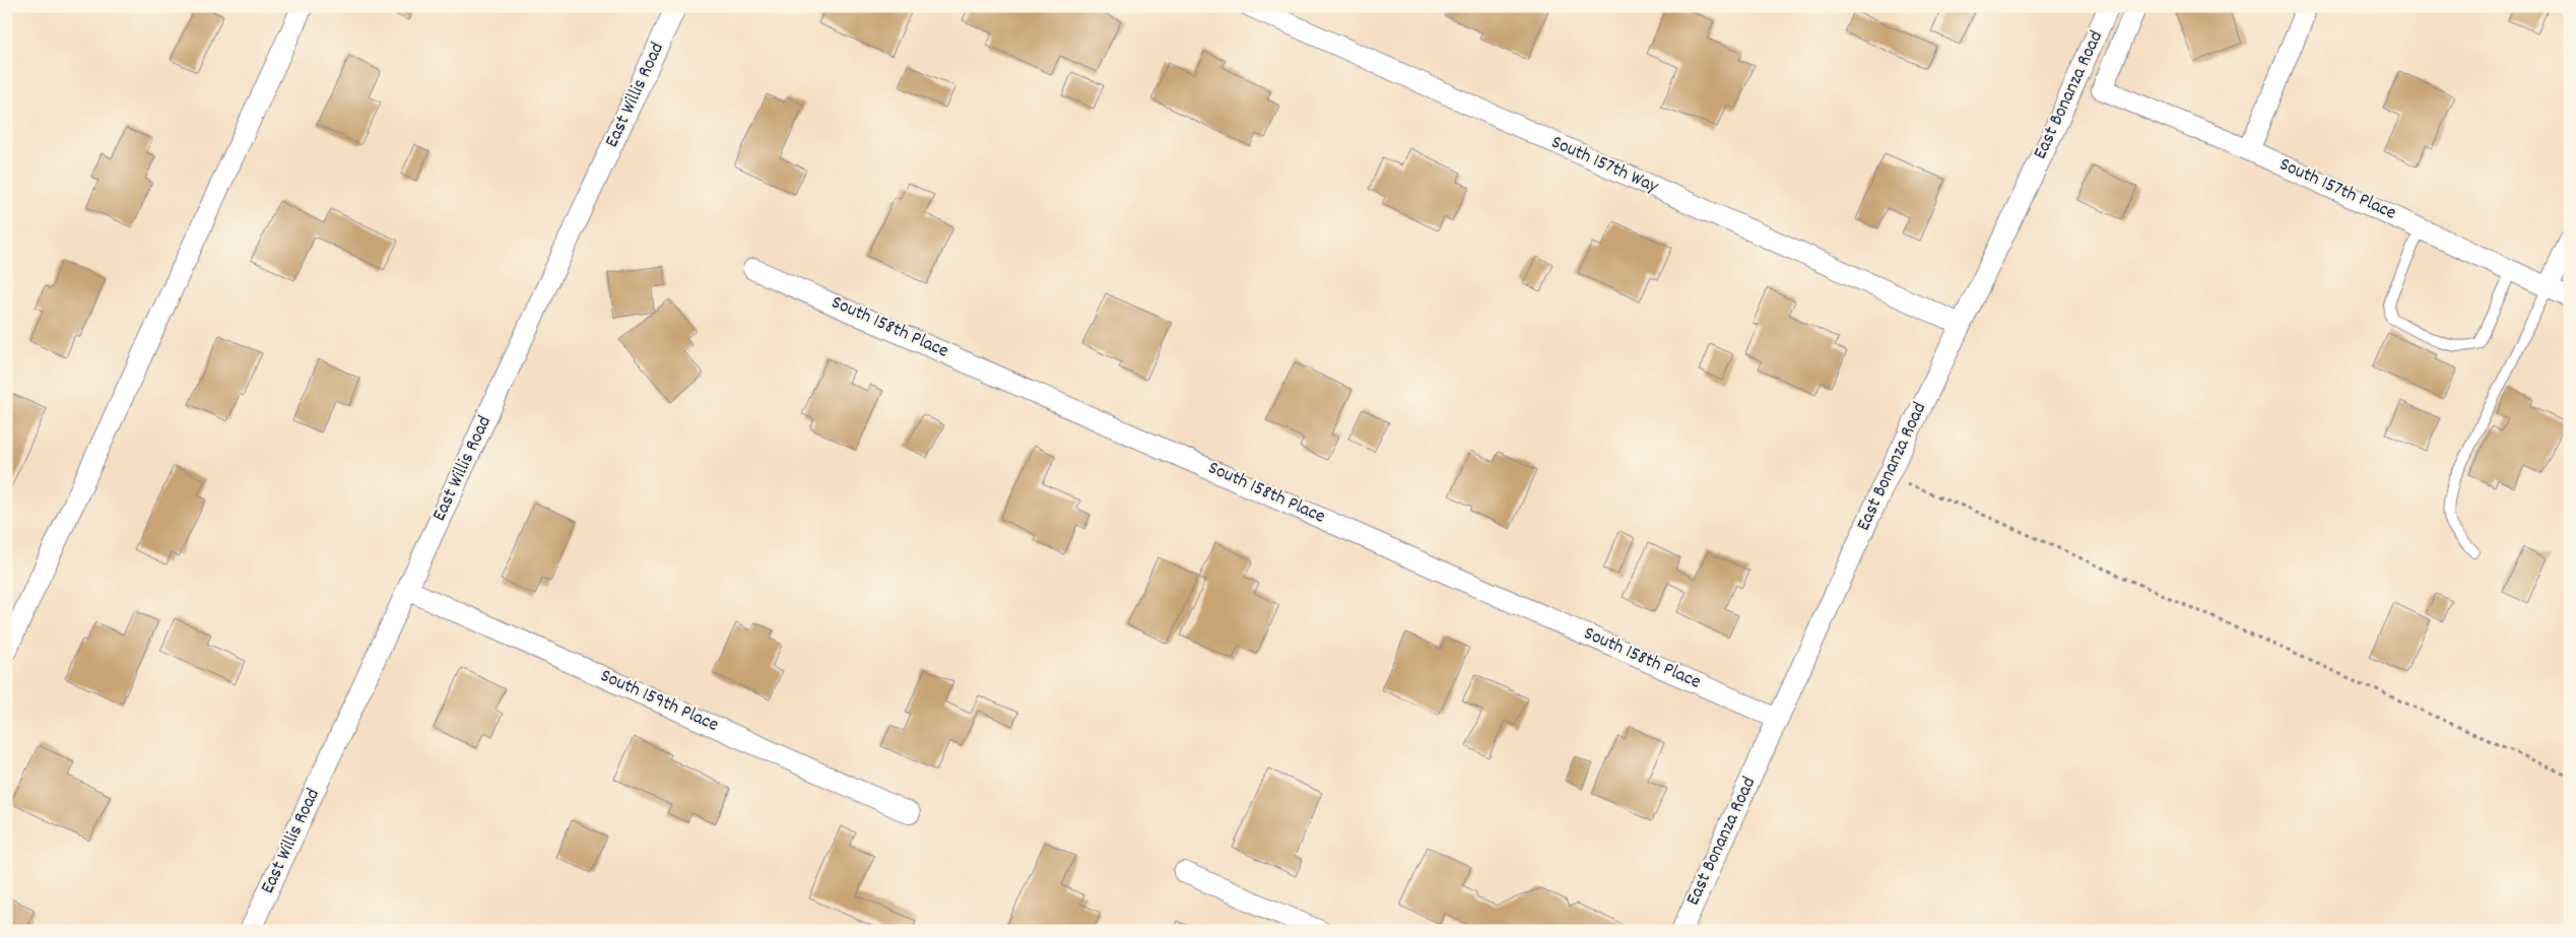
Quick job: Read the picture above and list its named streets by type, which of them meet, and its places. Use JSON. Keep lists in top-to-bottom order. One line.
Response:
{"streets":{"street":["East Willis Road","East Bonanza Road","South 157th Way","South 157th Place","South 158th Place","South 159th Place"]},"crossings":[["East Willis Road","South 159th Place"],["East Bonanza Road","South 157th Way"],["East Bonanza Road","South 158th Place"]]}
